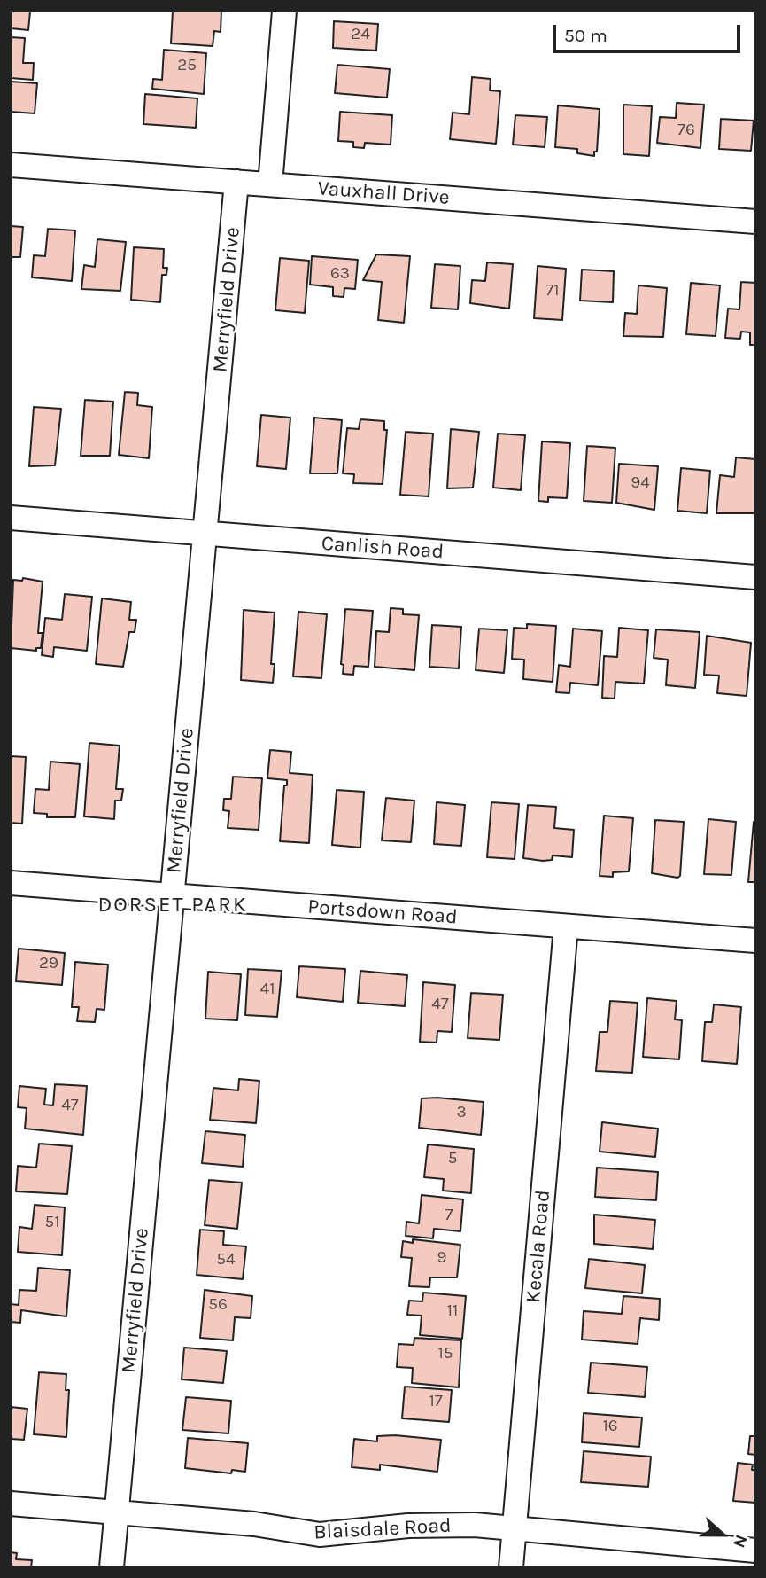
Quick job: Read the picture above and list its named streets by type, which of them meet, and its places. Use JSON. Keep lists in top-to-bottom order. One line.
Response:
{"streets":{"street":["Vauxhall Drive","Merryfield Drive","Canlish Road","Portsdown Road","Kecala Road","Blaisdale Road"]},"crossings":[["Vauxhall Drive","Merryfield Drive"],["Merryfield Drive","Canlish Road"],["Merryfield Drive","Portsdown Road"],["Merryfield Drive","Blaisdale Road"],["Portsdown Road","Kecala Road"],["Kecala Road","Blaisdale Road"]],"districts":["DORSET PARK"],"house_numbers":["24","25","76","63","71","94","29","41","47","47","3","5","7","51","9","54","56","11","15","17","16"],"scale_bar":"50 m","north":"right"}
